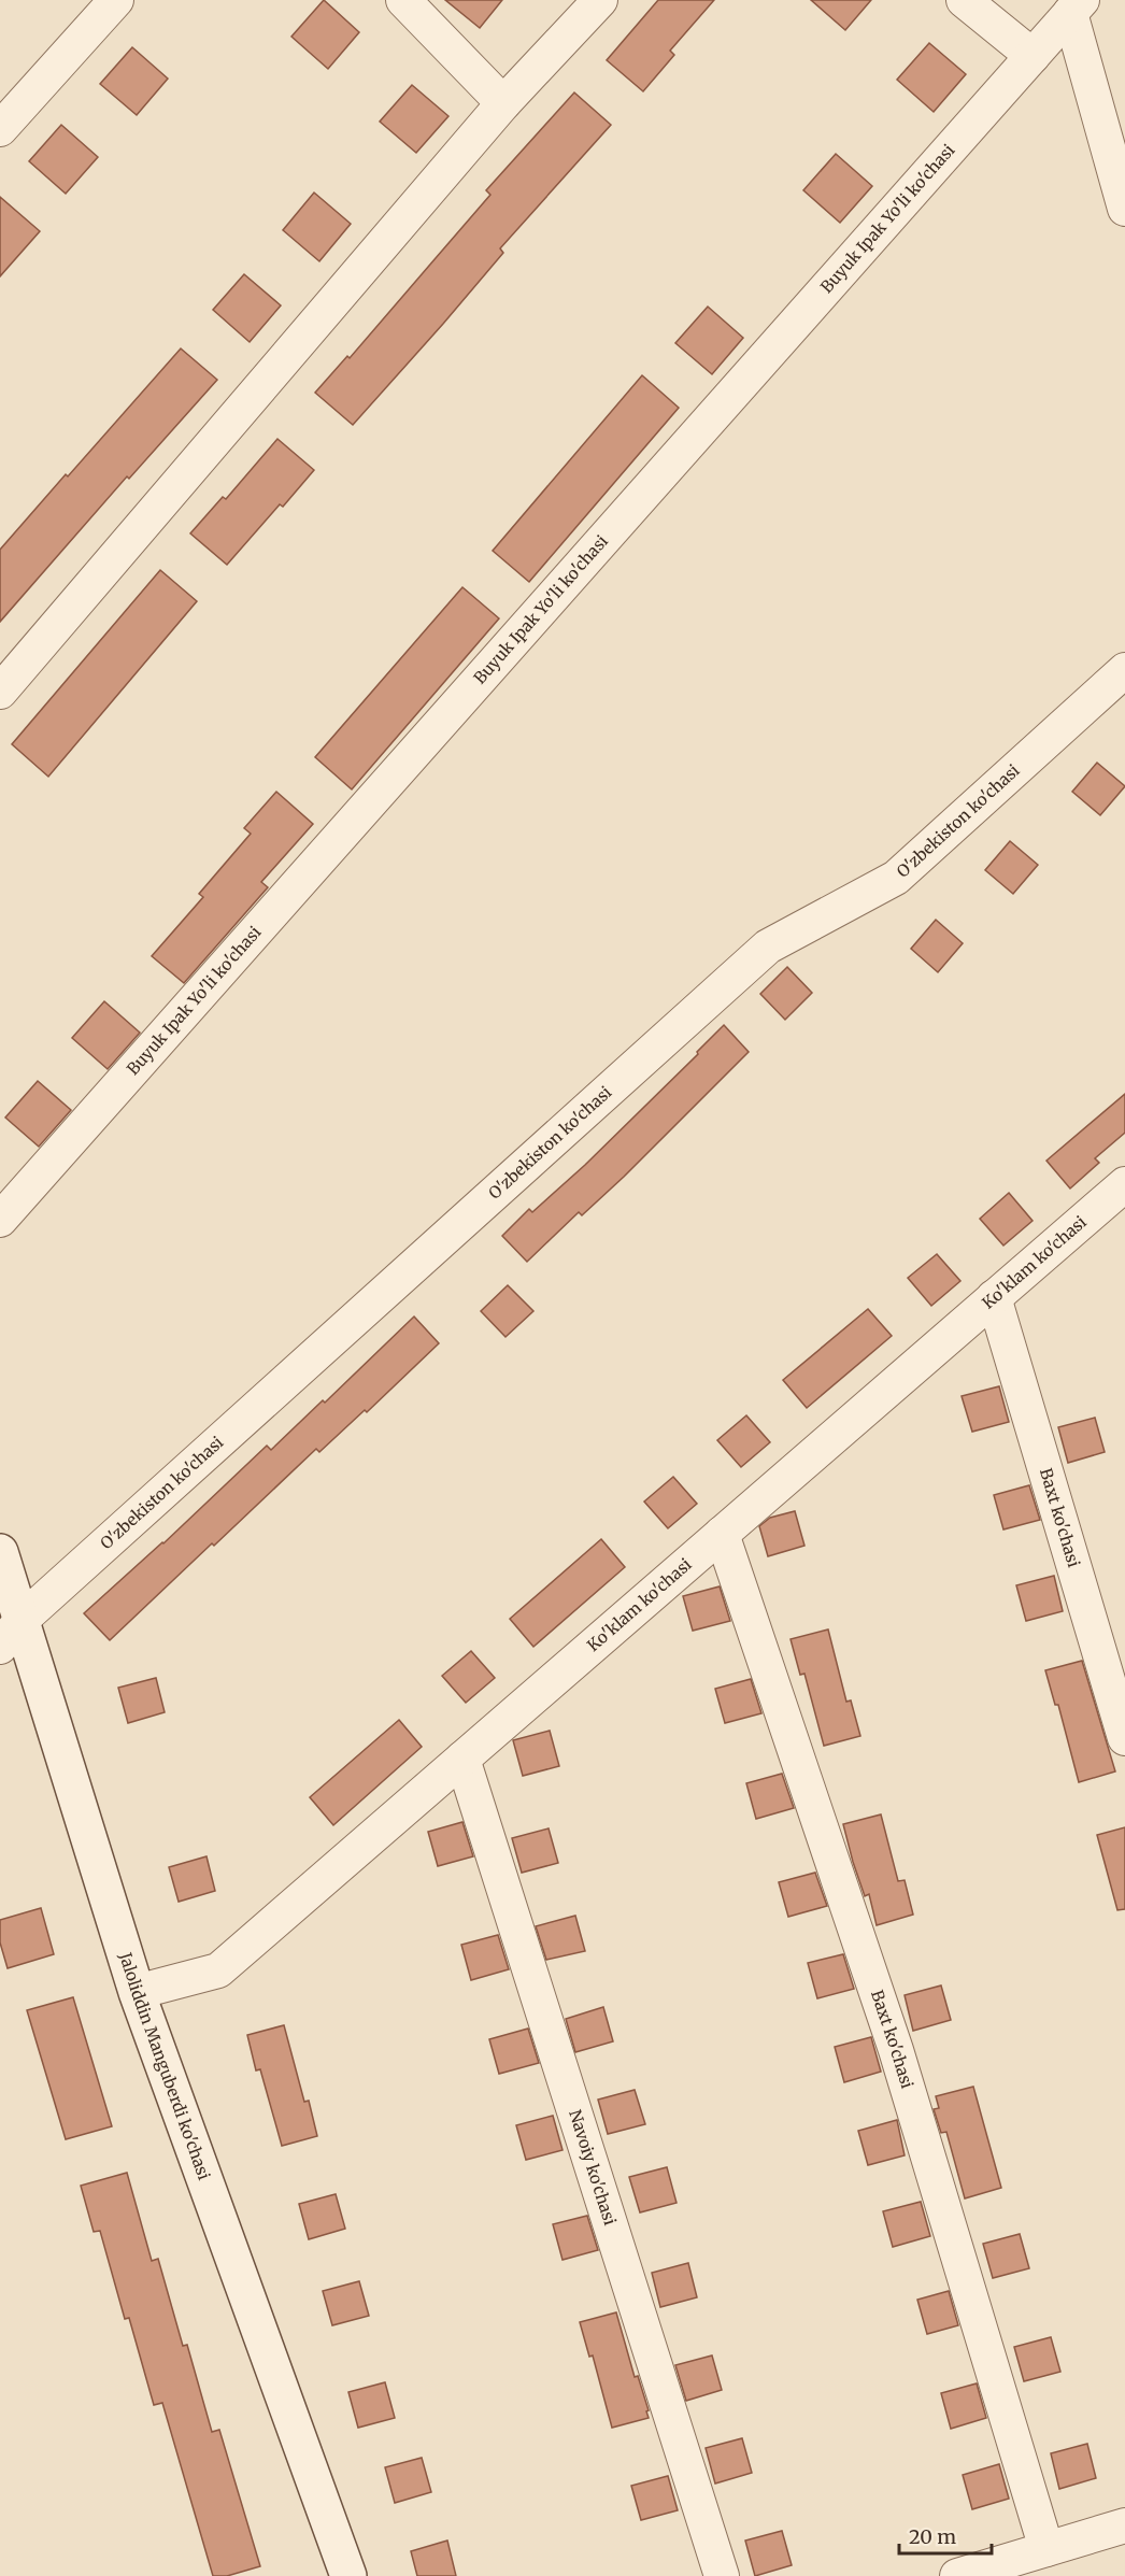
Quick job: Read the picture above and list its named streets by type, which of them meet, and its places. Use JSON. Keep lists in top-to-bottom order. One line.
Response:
{"streets":{"street":["Buyuk Ipak Yo'li ko'chasi","O'zbekiston ko'chasi","Ko'klam ko'chasi","Baxt ko'chasi","Jaloliddin Manguberdi ko'chasi","Navoiy ko'chasi"]},"crossings":[["O'zbekiston ko'chasi","Jaloliddin Manguberdi ko'chasi"],["Ko'klam ko'chasi","Baxt ko'chasi"],["Ko'klam ko'chasi","Jaloliddin Manguberdi ko'chasi"],["Ko'klam ko'chasi","Navoiy ko'chasi"]],"scale_bar":"20 m"}
